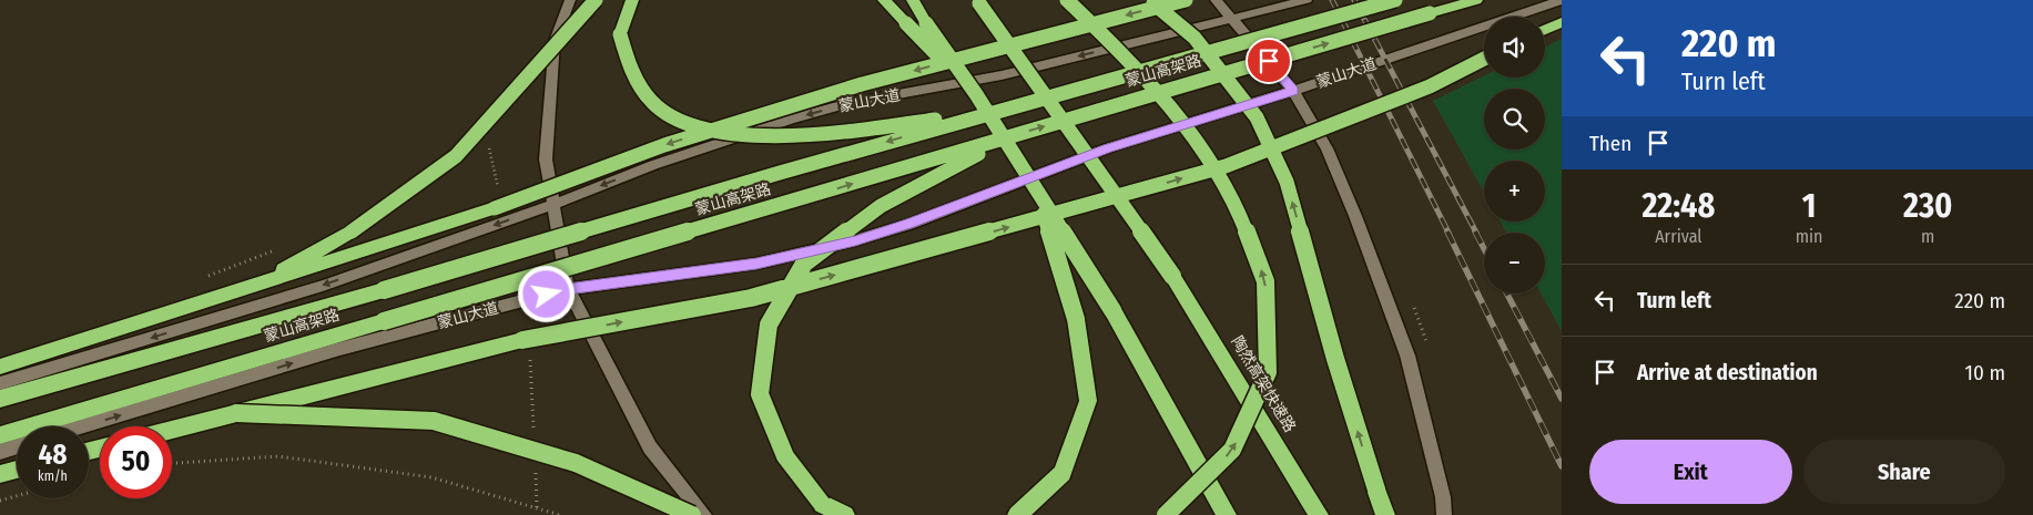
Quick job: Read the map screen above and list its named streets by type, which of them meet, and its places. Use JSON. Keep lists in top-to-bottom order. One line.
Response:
{"streets":{"highway":["蒙山高架路","陶然高架快速路"],"main road":["蒙山大道"]},"page":{"turn":["220 m","Turn left"],"map_buttons":["+","−"],"then":"Then","eta":["22:48","Arrival","1","min","230","m"],"list":[{"name":"Turn left","value":"220 m"},{"name":"Arrive at destination","value":"10 m"}],"speed":"48 km/h","limit":"50","buttons":["Exit","Share"]}}
